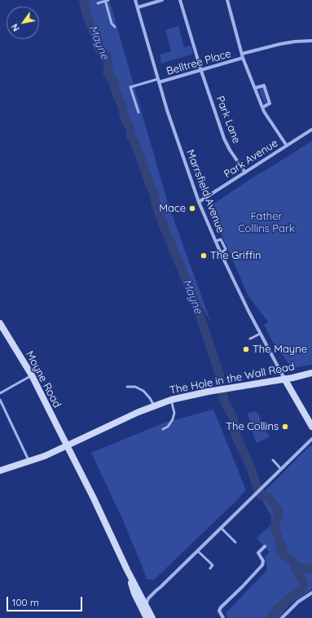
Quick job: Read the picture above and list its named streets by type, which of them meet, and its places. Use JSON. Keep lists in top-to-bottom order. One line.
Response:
{"streets":{"main road":["The Hole in the Wall Road","Moyne Road"],"street":["Belltree Place","Park Lane","Park Avenue","Marrsfield Avenue"]},"crossings":[["Belltree Place","Park Lane"],["Belltree Place","Marrsfield Avenue"],["Park Lane","Park Avenue"],["Park Avenue","Marrsfield Avenue"],["Marrsfield Avenue","The Hole in the Wall Road"],["The Hole in the Wall Road","Moyne Road"]],"water":["Mayne"],"parks":["Father Collins Park"],"places":["Mace","The Griffin","The Mayne","The Collins"],"scale_bar":"100 m","north":"bottom left"}
